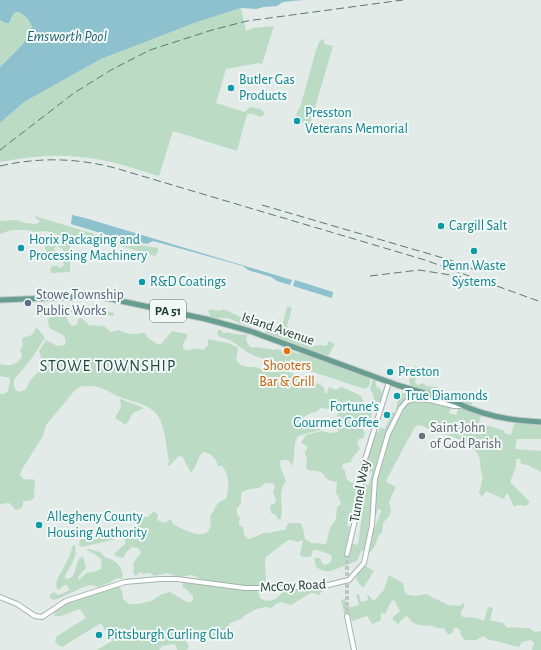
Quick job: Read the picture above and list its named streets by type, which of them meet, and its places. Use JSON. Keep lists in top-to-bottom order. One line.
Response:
{"streets":{"main road":["PA 51","Island Avenue"],"street":["Tunnel Way","McCoy Road"]},"crossings":[["Island Avenue","Tunnel Way"],["Island Avenue","McCoy Road"]],"districts":["STOWE TOWNSHIP"],"water":["Emsworth Pool"],"places":["Butler Gas Products","Presston Veterans Memorial","Cargill Salt","Horix Packaging and Processing Machinery","Penn Waste Systems","R&D Coatings","Stowe Township Public Works","Shooters Bar & Grill","Preston","True Diamonds","Fortune's Gourmet Coffee","Saint John of God Parish","Allegheny County Housing Authority","Pittsburgh Curling Club"]}
